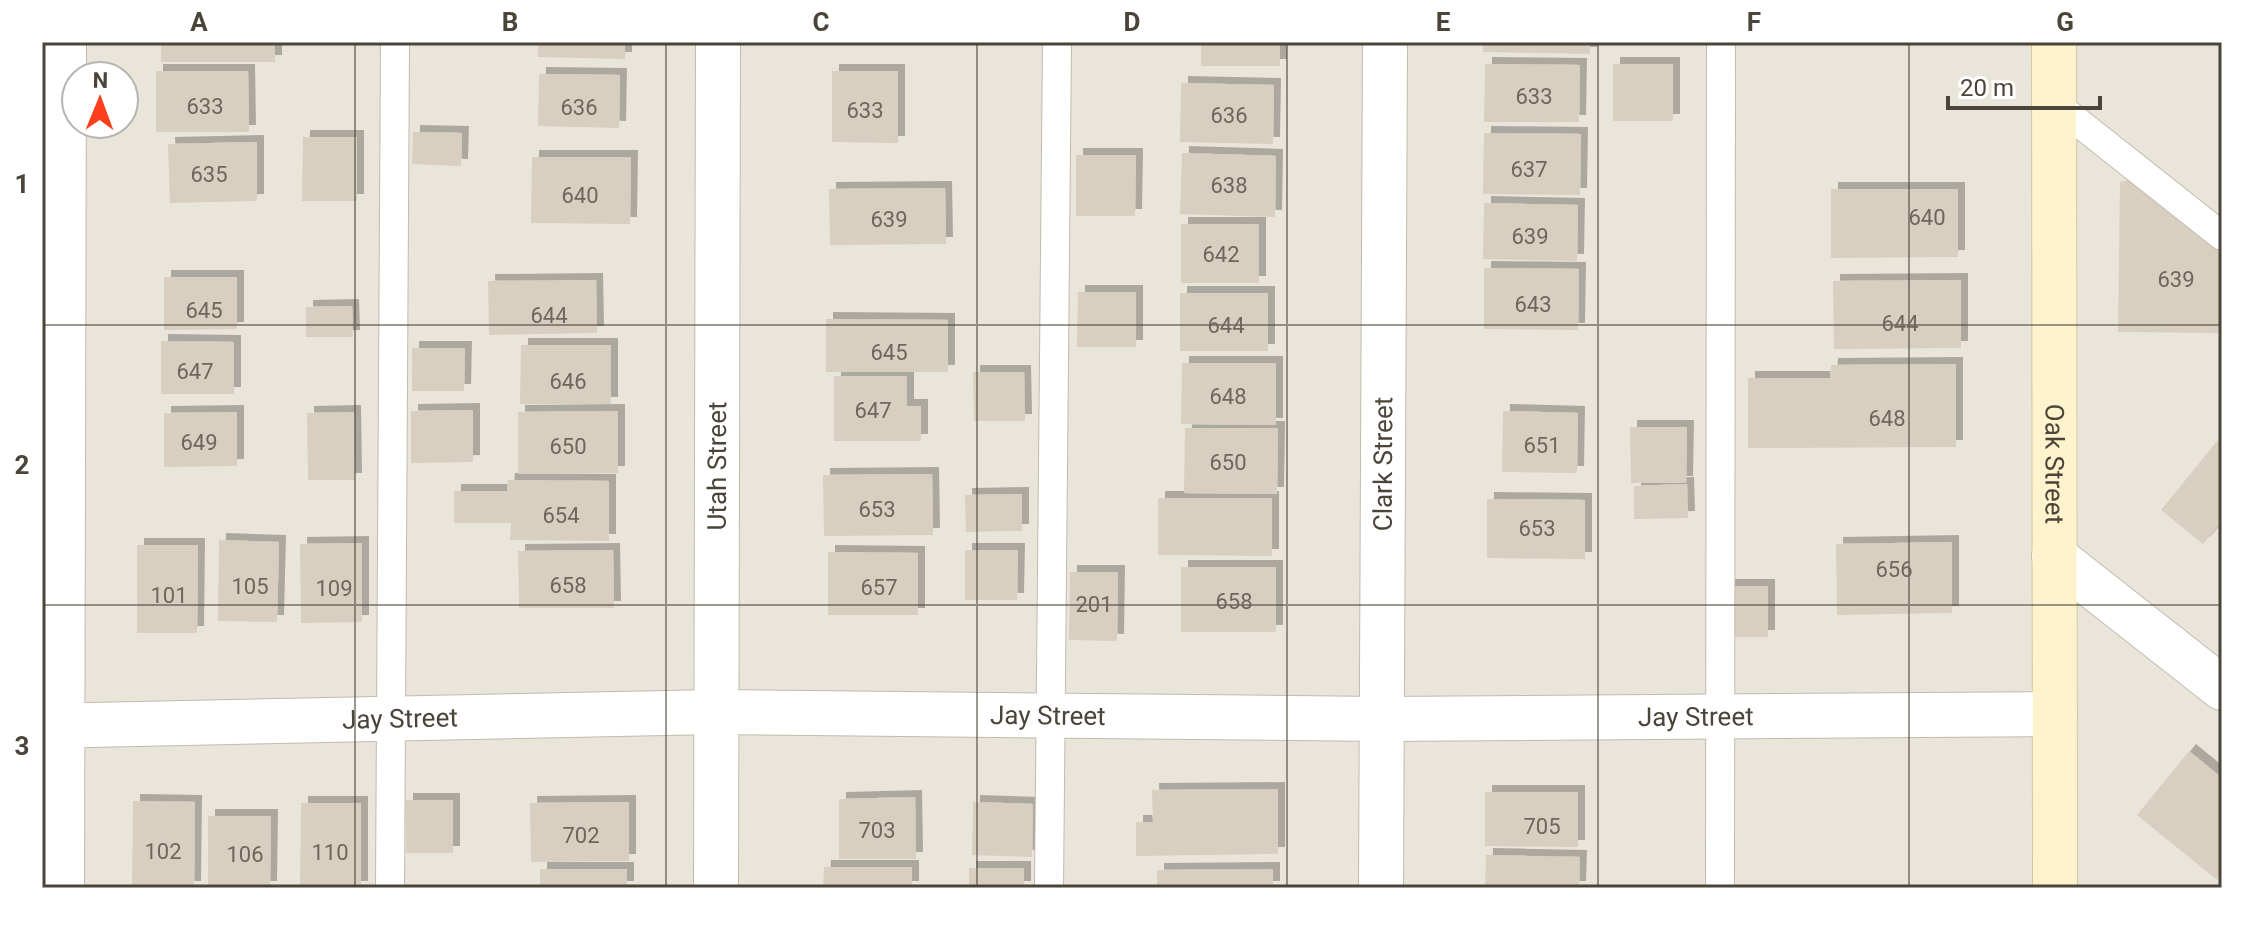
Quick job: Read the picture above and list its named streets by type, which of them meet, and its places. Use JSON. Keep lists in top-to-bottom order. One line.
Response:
{"streets":{"main road":["Oak Street"],"street":["Utah Street","Clark Street","Jay Street"]},"crossings":[["Utah Street","Jay Street"],["Clark Street","Jay Street"],["Oak Street","Jay Street"]],"house_numbers":["633","633","636","633","636","637","635","638","640","640","639","639","642","639","643","645","644","644","644","645","647","646","648","647","648","649","651","650","650","653","654","653","656","658","105","657","109","101","658","201","705","703","702","102","110","106"],"scale_bar":"20 m","north":"top","grid":{"columns":["A","B","C","D","E","F","G"],"rows":["1","2","3"]}}
